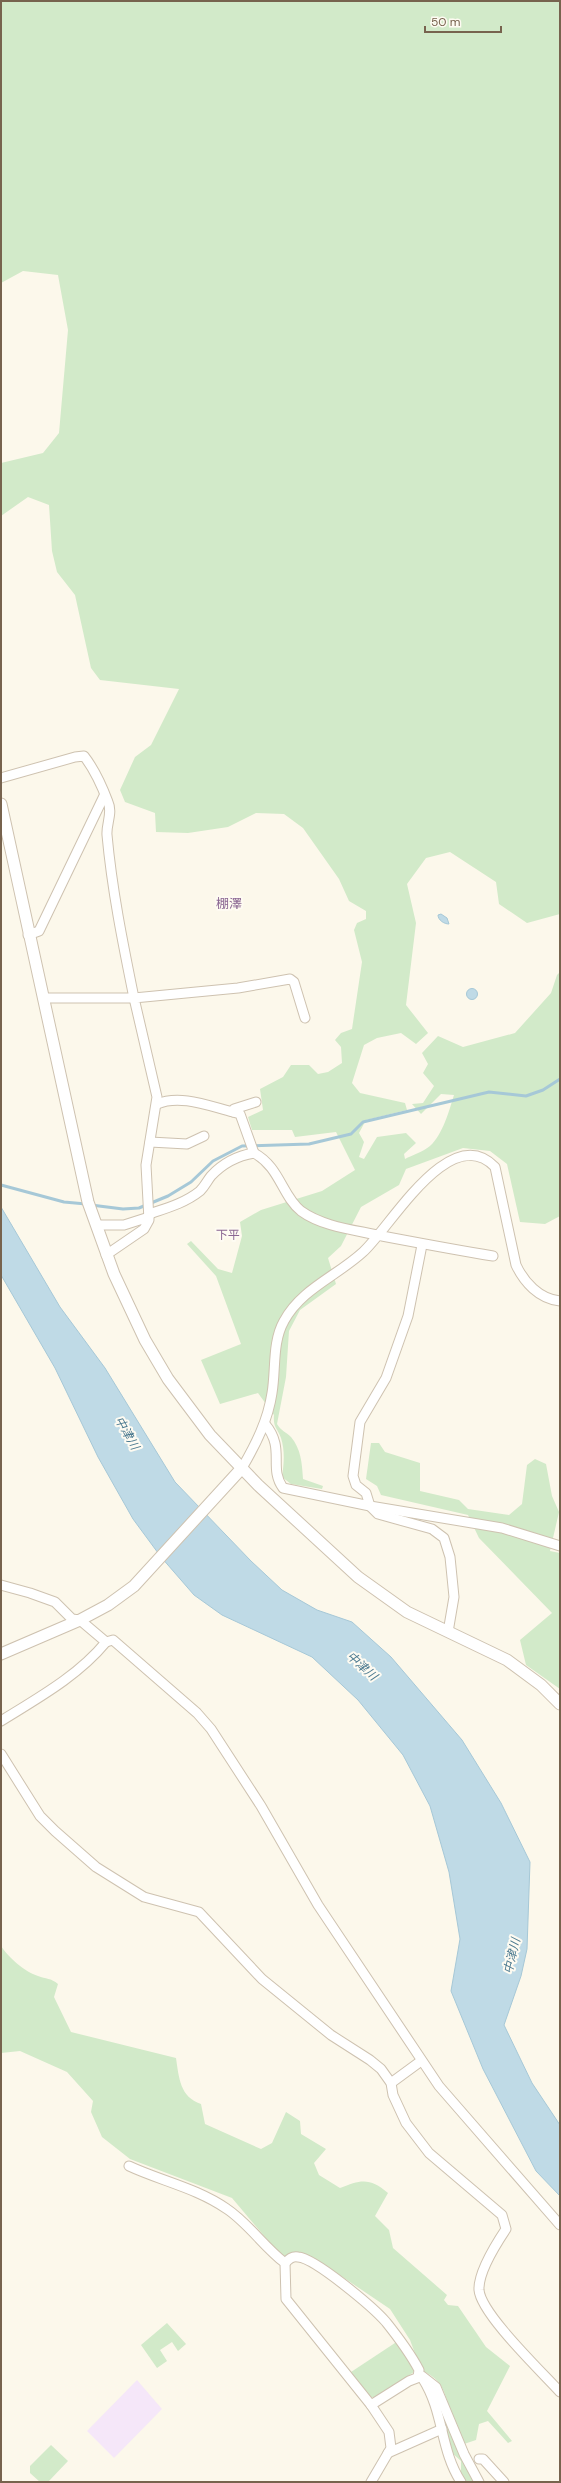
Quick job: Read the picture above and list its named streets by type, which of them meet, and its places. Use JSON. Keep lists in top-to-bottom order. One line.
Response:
{"districts":["棚澤","下平"],"water":["中津川"],"scale_bar":"50 m"}
